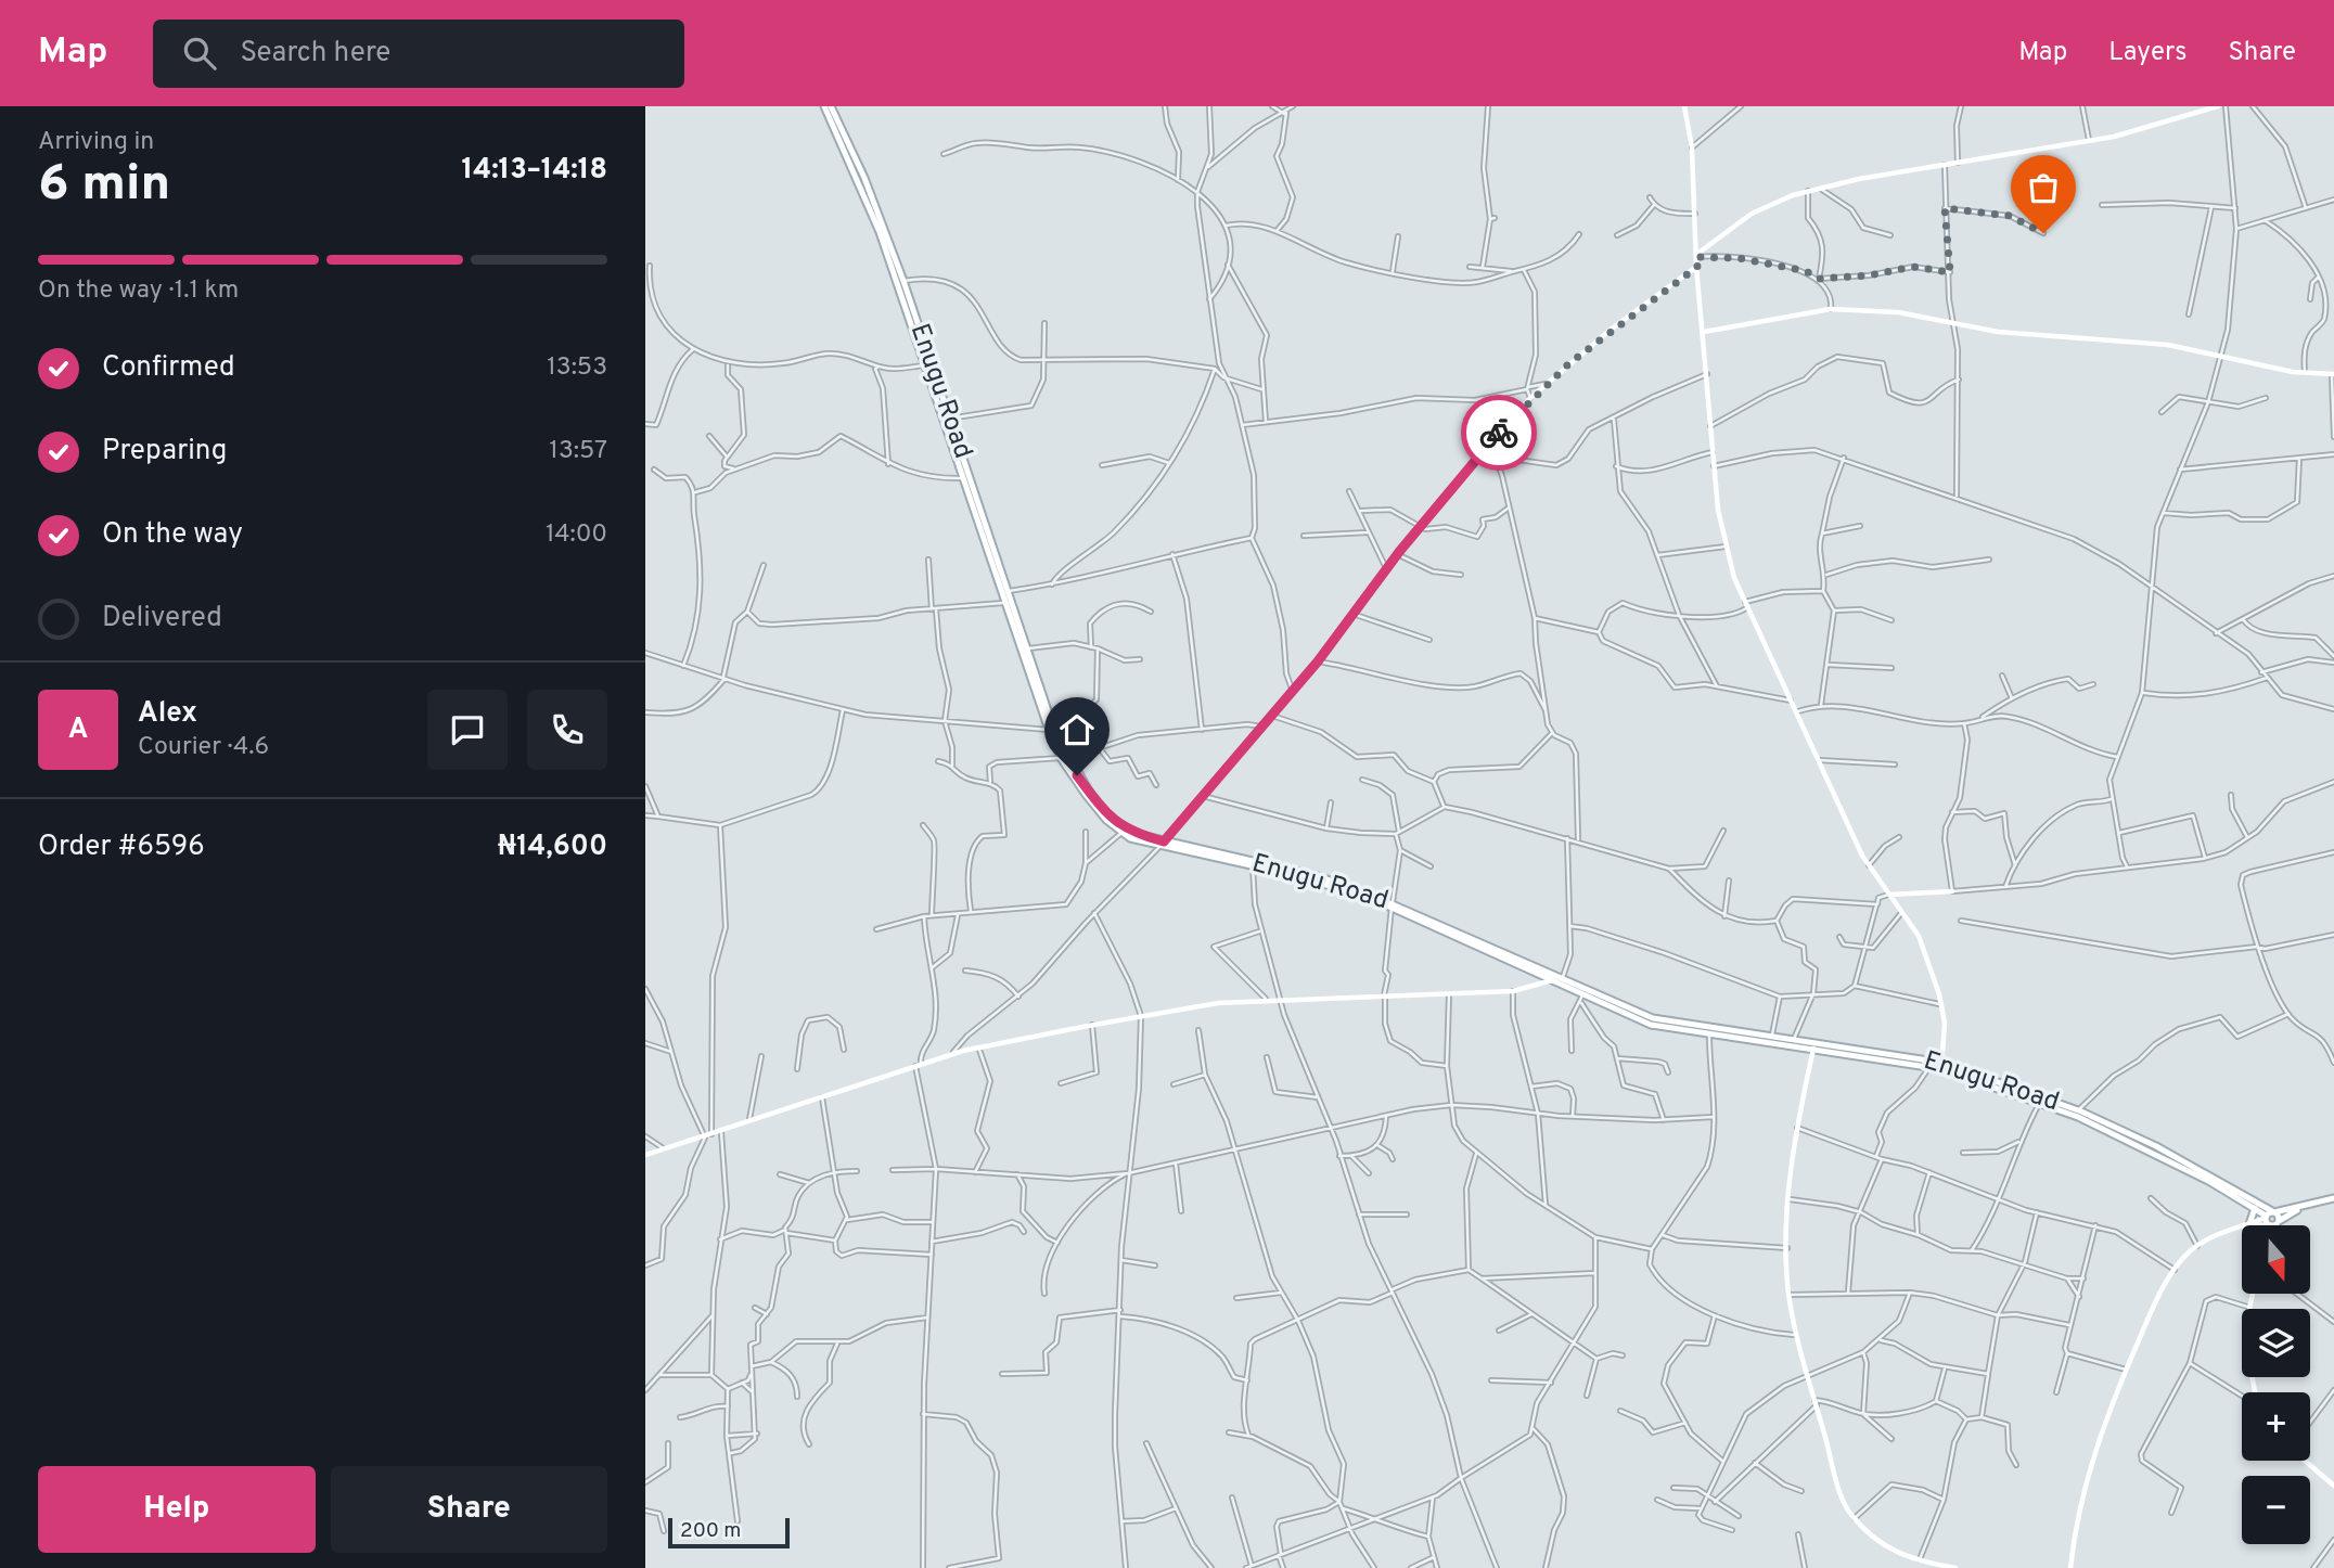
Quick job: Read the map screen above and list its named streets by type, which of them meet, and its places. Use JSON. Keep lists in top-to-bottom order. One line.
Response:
{"streets":{"main road":["Enugu Road"]},"scale_bar":"200 m","north":"bottom","page":{"header":"Map","search":"Search here","nav":["Map","Layers","Share"],"heading":["6 min","Arriving in","14:13–14:18"],"panel":["Alex","Courier · 4.6","Order #6596","₦14,600"],"bar":"On the way · 1.1 km","list":[["Confirmed","13:53"],["Preparing","13:57"],["On the way","14:00"],"Delivered"],"round":"A","map_buttons":["+","−"],"buttons":["Help","Share"],"scale":"200 m"}}
